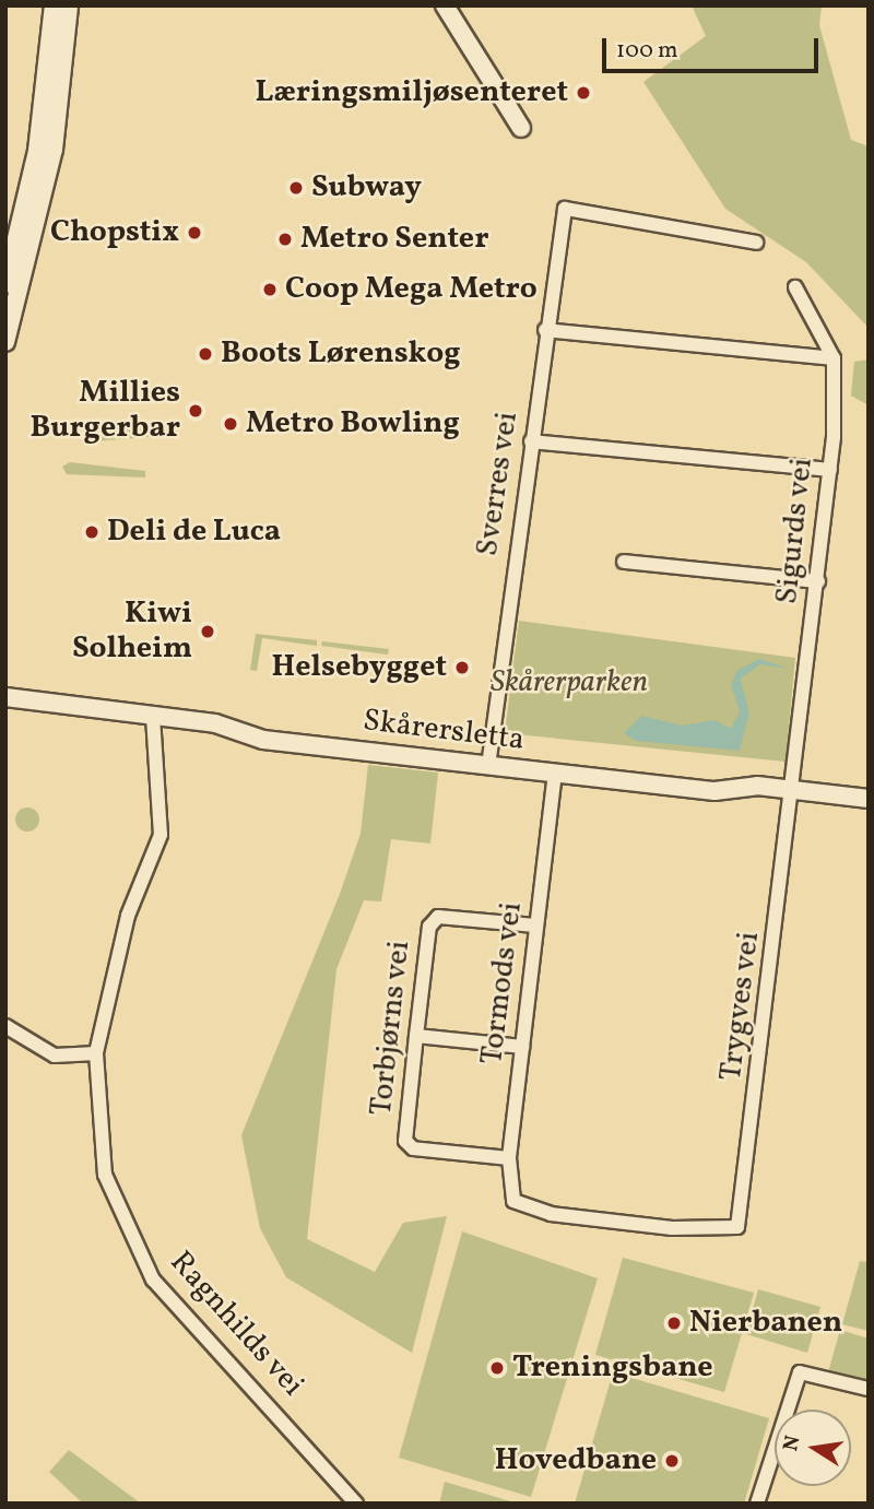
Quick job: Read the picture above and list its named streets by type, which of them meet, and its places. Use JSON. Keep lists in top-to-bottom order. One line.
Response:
{"streets":{"street":["Sverres vei","Sigurds vei","Skårersletta","Tormods vei","Trygves vei","Torbjørns vei","Ragnhilds vei"]},"crossings":[["Sverres vei","Skårersletta"],["Sigurds vei","Skårersletta"],["Sigurds vei","Trygves vei"],["Skårersletta","Tormods vei"],["Skårersletta","Trygves vei"],["Skårersletta","Ragnhilds vei"],["Tormods vei","Trygves vei"],["Tormods vei","Torbjørns vei"]],"parks":["Skårerparken"],"places":["Læringsmiljøsenteret","Subway","Chopstix","Metro Senter","Coop Mega Metro","Boots Lørenskog","Millies Burgerbar","Metro Bowling","Deli de Luca","Kiwi Solheim","Helsebygget","Nierbanen","Treningsbane","Hovedbane"],"scale_bar":"100 m","north":"left"}
